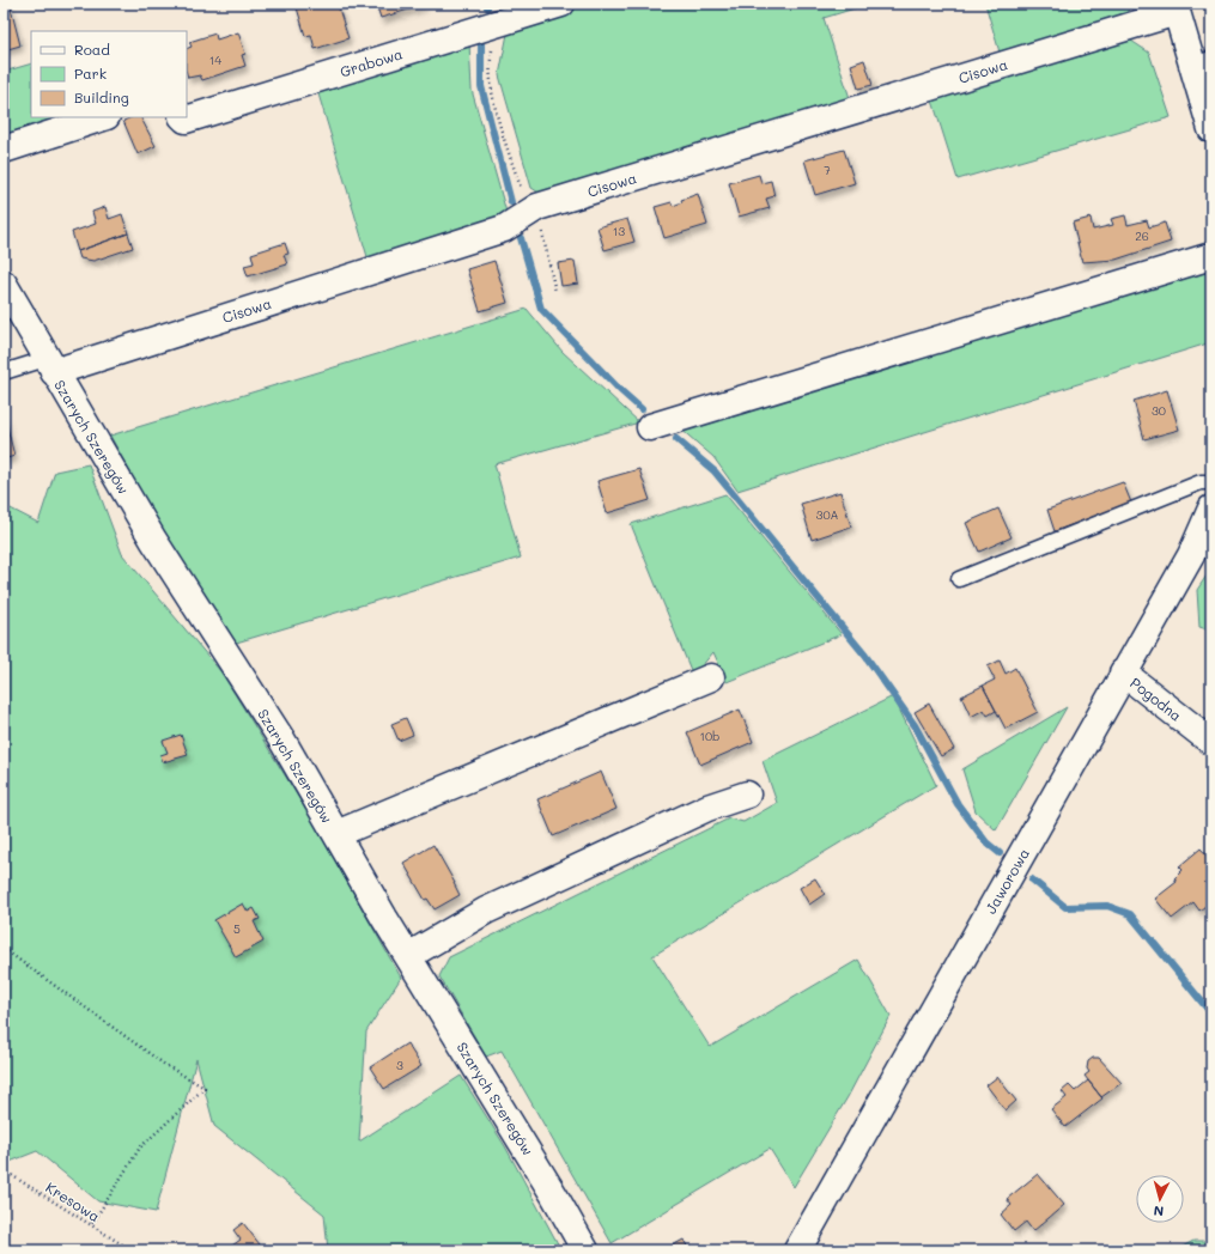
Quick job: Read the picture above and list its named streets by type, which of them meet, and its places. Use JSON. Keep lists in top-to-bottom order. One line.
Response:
{"streets":{"street":["Grabowa","Cisowa","Szarych Szeregów","Pogodna","Jaworowa"],"path":["Kresowa"]},"crossings":[["Cisowa","Szarych Szeregów"],["Pogodna","Jaworowa"]],"house_numbers":["14","7","13","26","30","30A","10b","5","3"],"legend":["Road","Park","Building"],"north":"bottom"}
